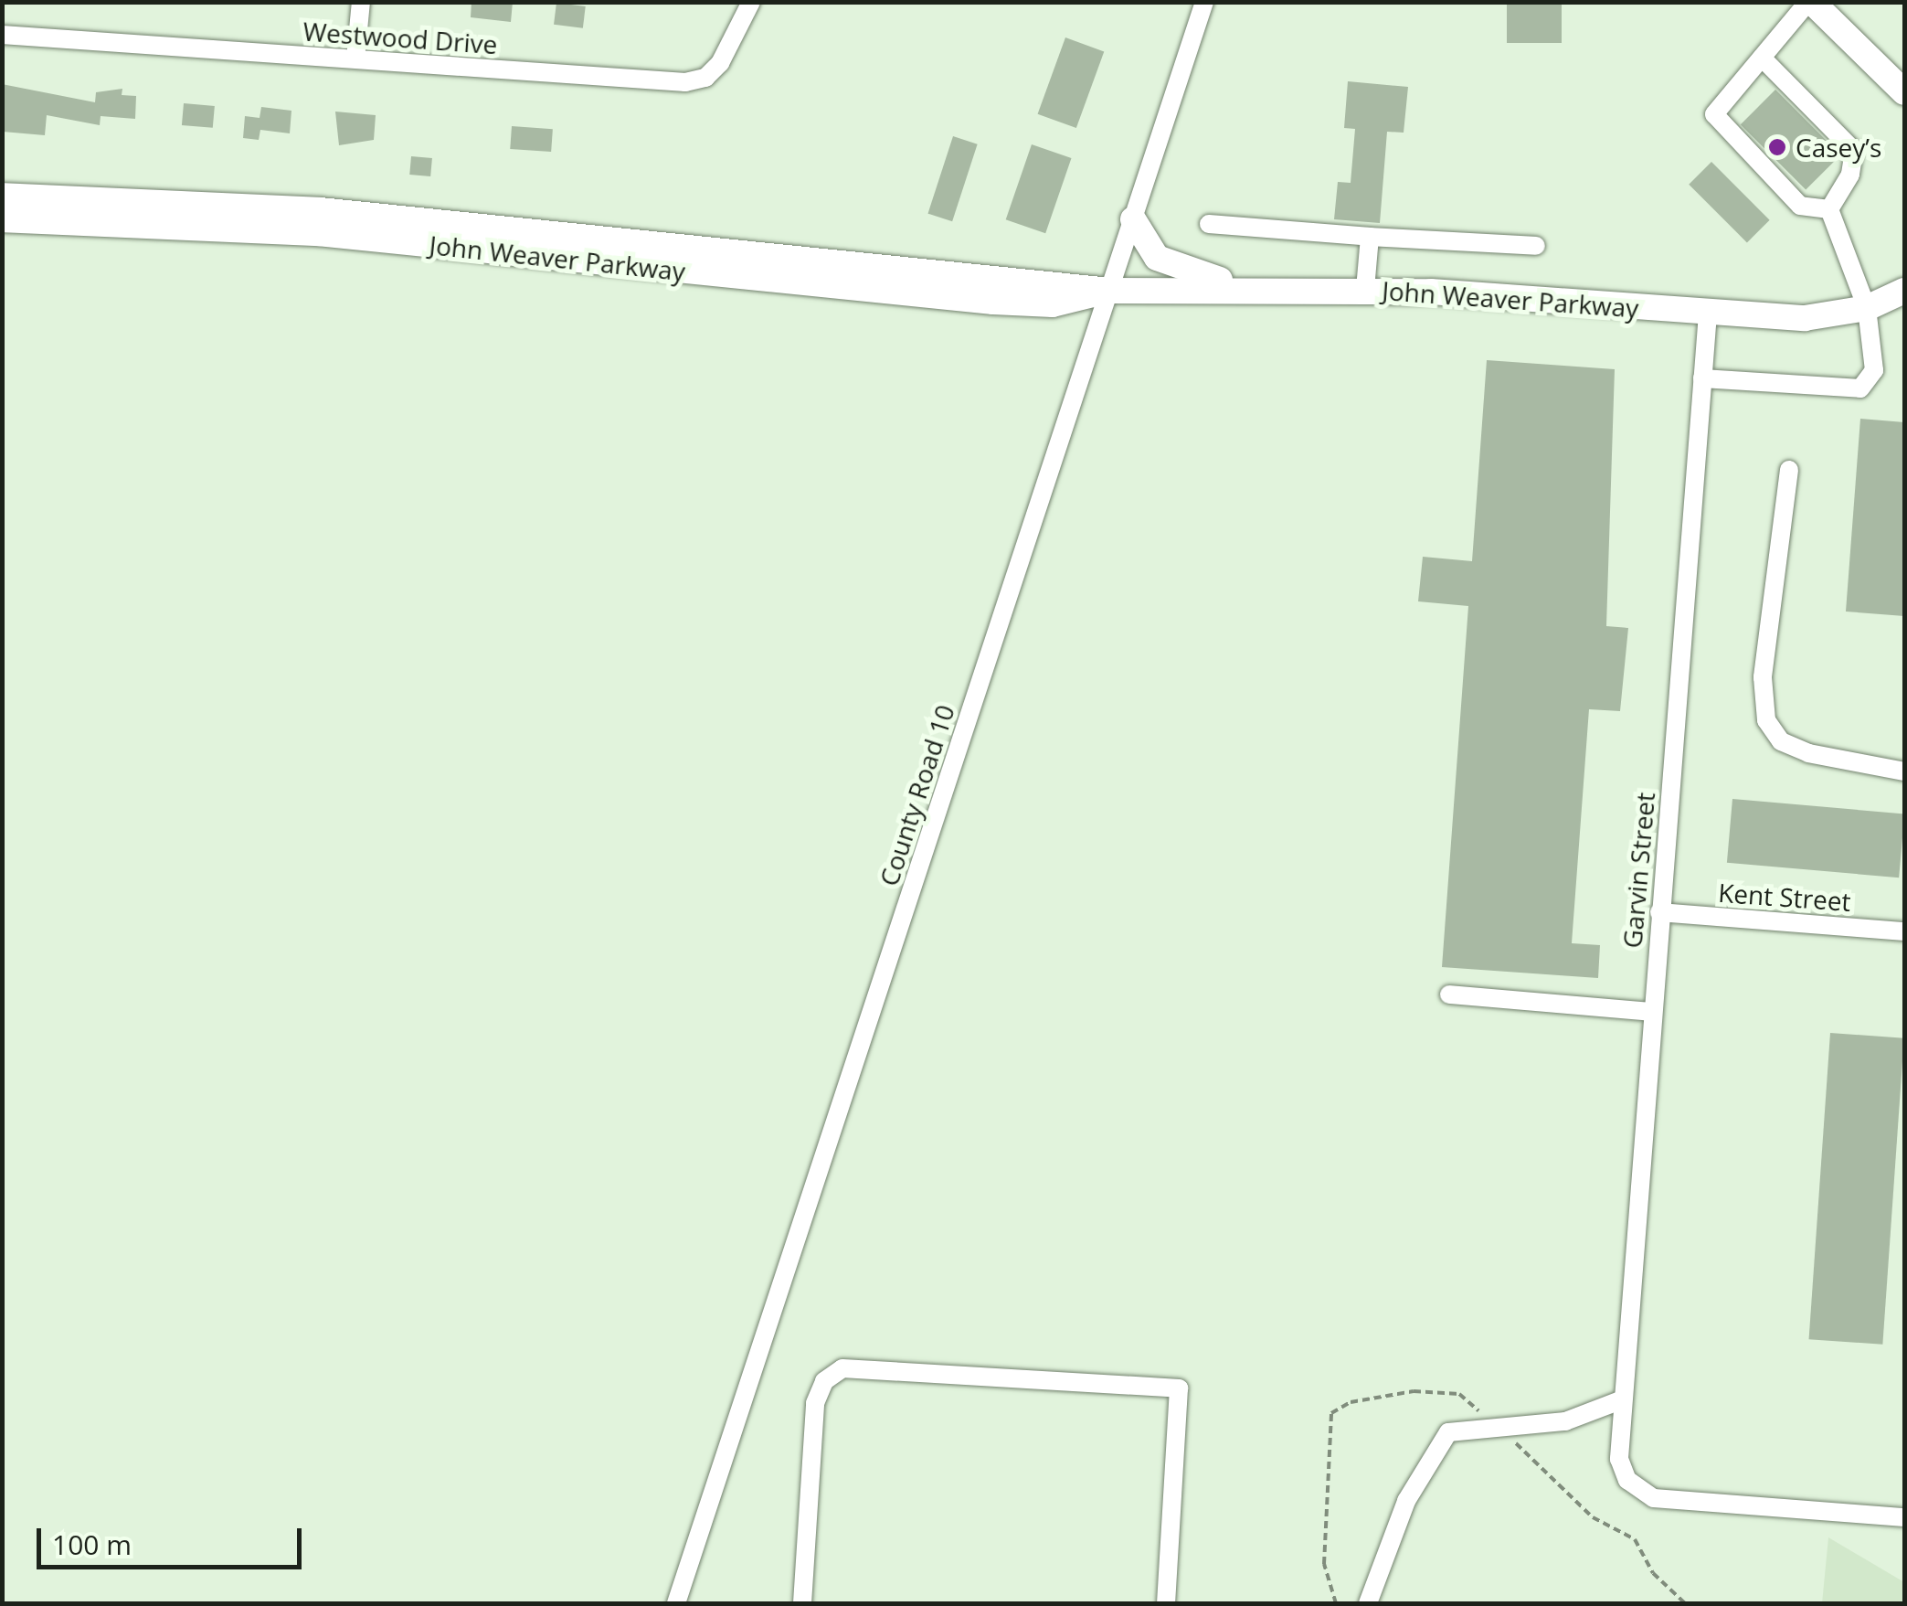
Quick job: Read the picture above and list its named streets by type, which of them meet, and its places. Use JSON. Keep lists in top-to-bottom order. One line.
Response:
{"streets":{"main road":["John Weaver Parkway"],"street":["Westwood Drive","County Road 10","Garvin Street","Kent Street"]},"crossings":[["John Weaver Parkway","County Road 10"],["John Weaver Parkway","Garvin Street"],["Garvin Street","Kent Street"]],"places":["Casey’s"],"scale_bar":"100 m"}
